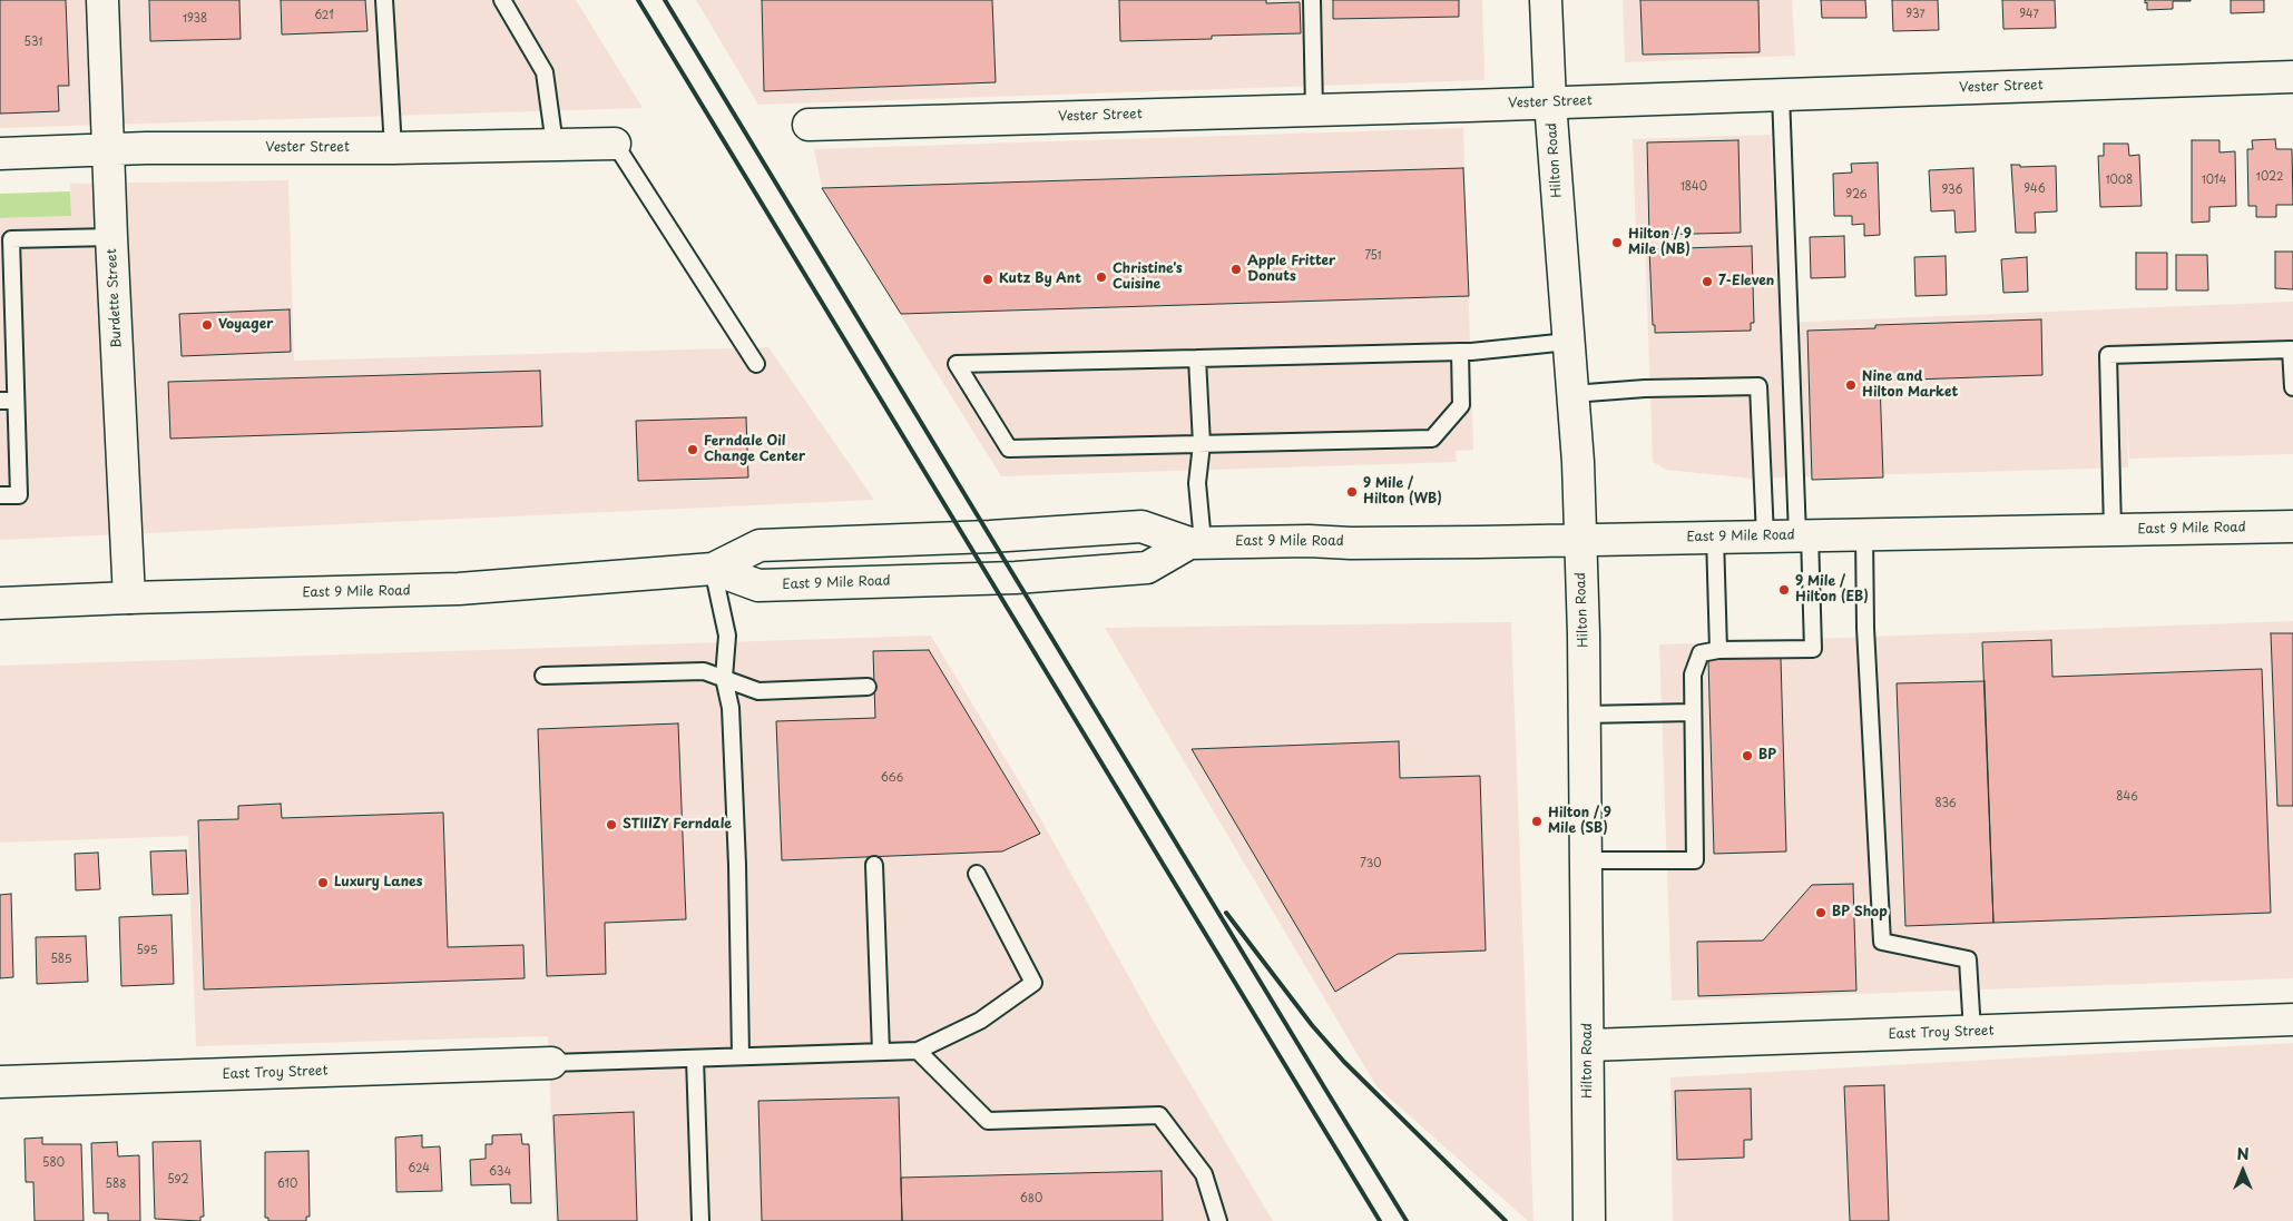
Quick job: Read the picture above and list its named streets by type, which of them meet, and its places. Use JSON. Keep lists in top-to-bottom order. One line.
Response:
{"streets":{"street":["Vester Street","Hilton Road","Burdette Street","East 9 Mile Road","East Troy Street"]},"crossings":[["Vester Street","Hilton Road"],["Vester Street","Burdette Street"],["Hilton Road","East 9 Mile Road"],["Hilton Road","East Troy Street"],["Burdette Street","East 9 Mile Road"]],"places":["Hilton / 9 Mile (NB)","Apple Fritter Donuts","Christine's Cuisine","Kutz By Ant","7-Eleven","Voyager","Nine and Hilton Market","Ferndale Oil Change Center","9 Mile / Hilton (WB)","9 Mile / Hilton (EB)","BP","Hilton / 9 Mile (SB)","STIIIZY Ferndale","Luxury Lanes","BP Shop"],"house_numbers":["937","947","621","1938","531","1022","1008","1014","1840","946","936","926","751","666","846","836","730","595","585","580","624","634","592","588","610","680"],"north":"top"}
